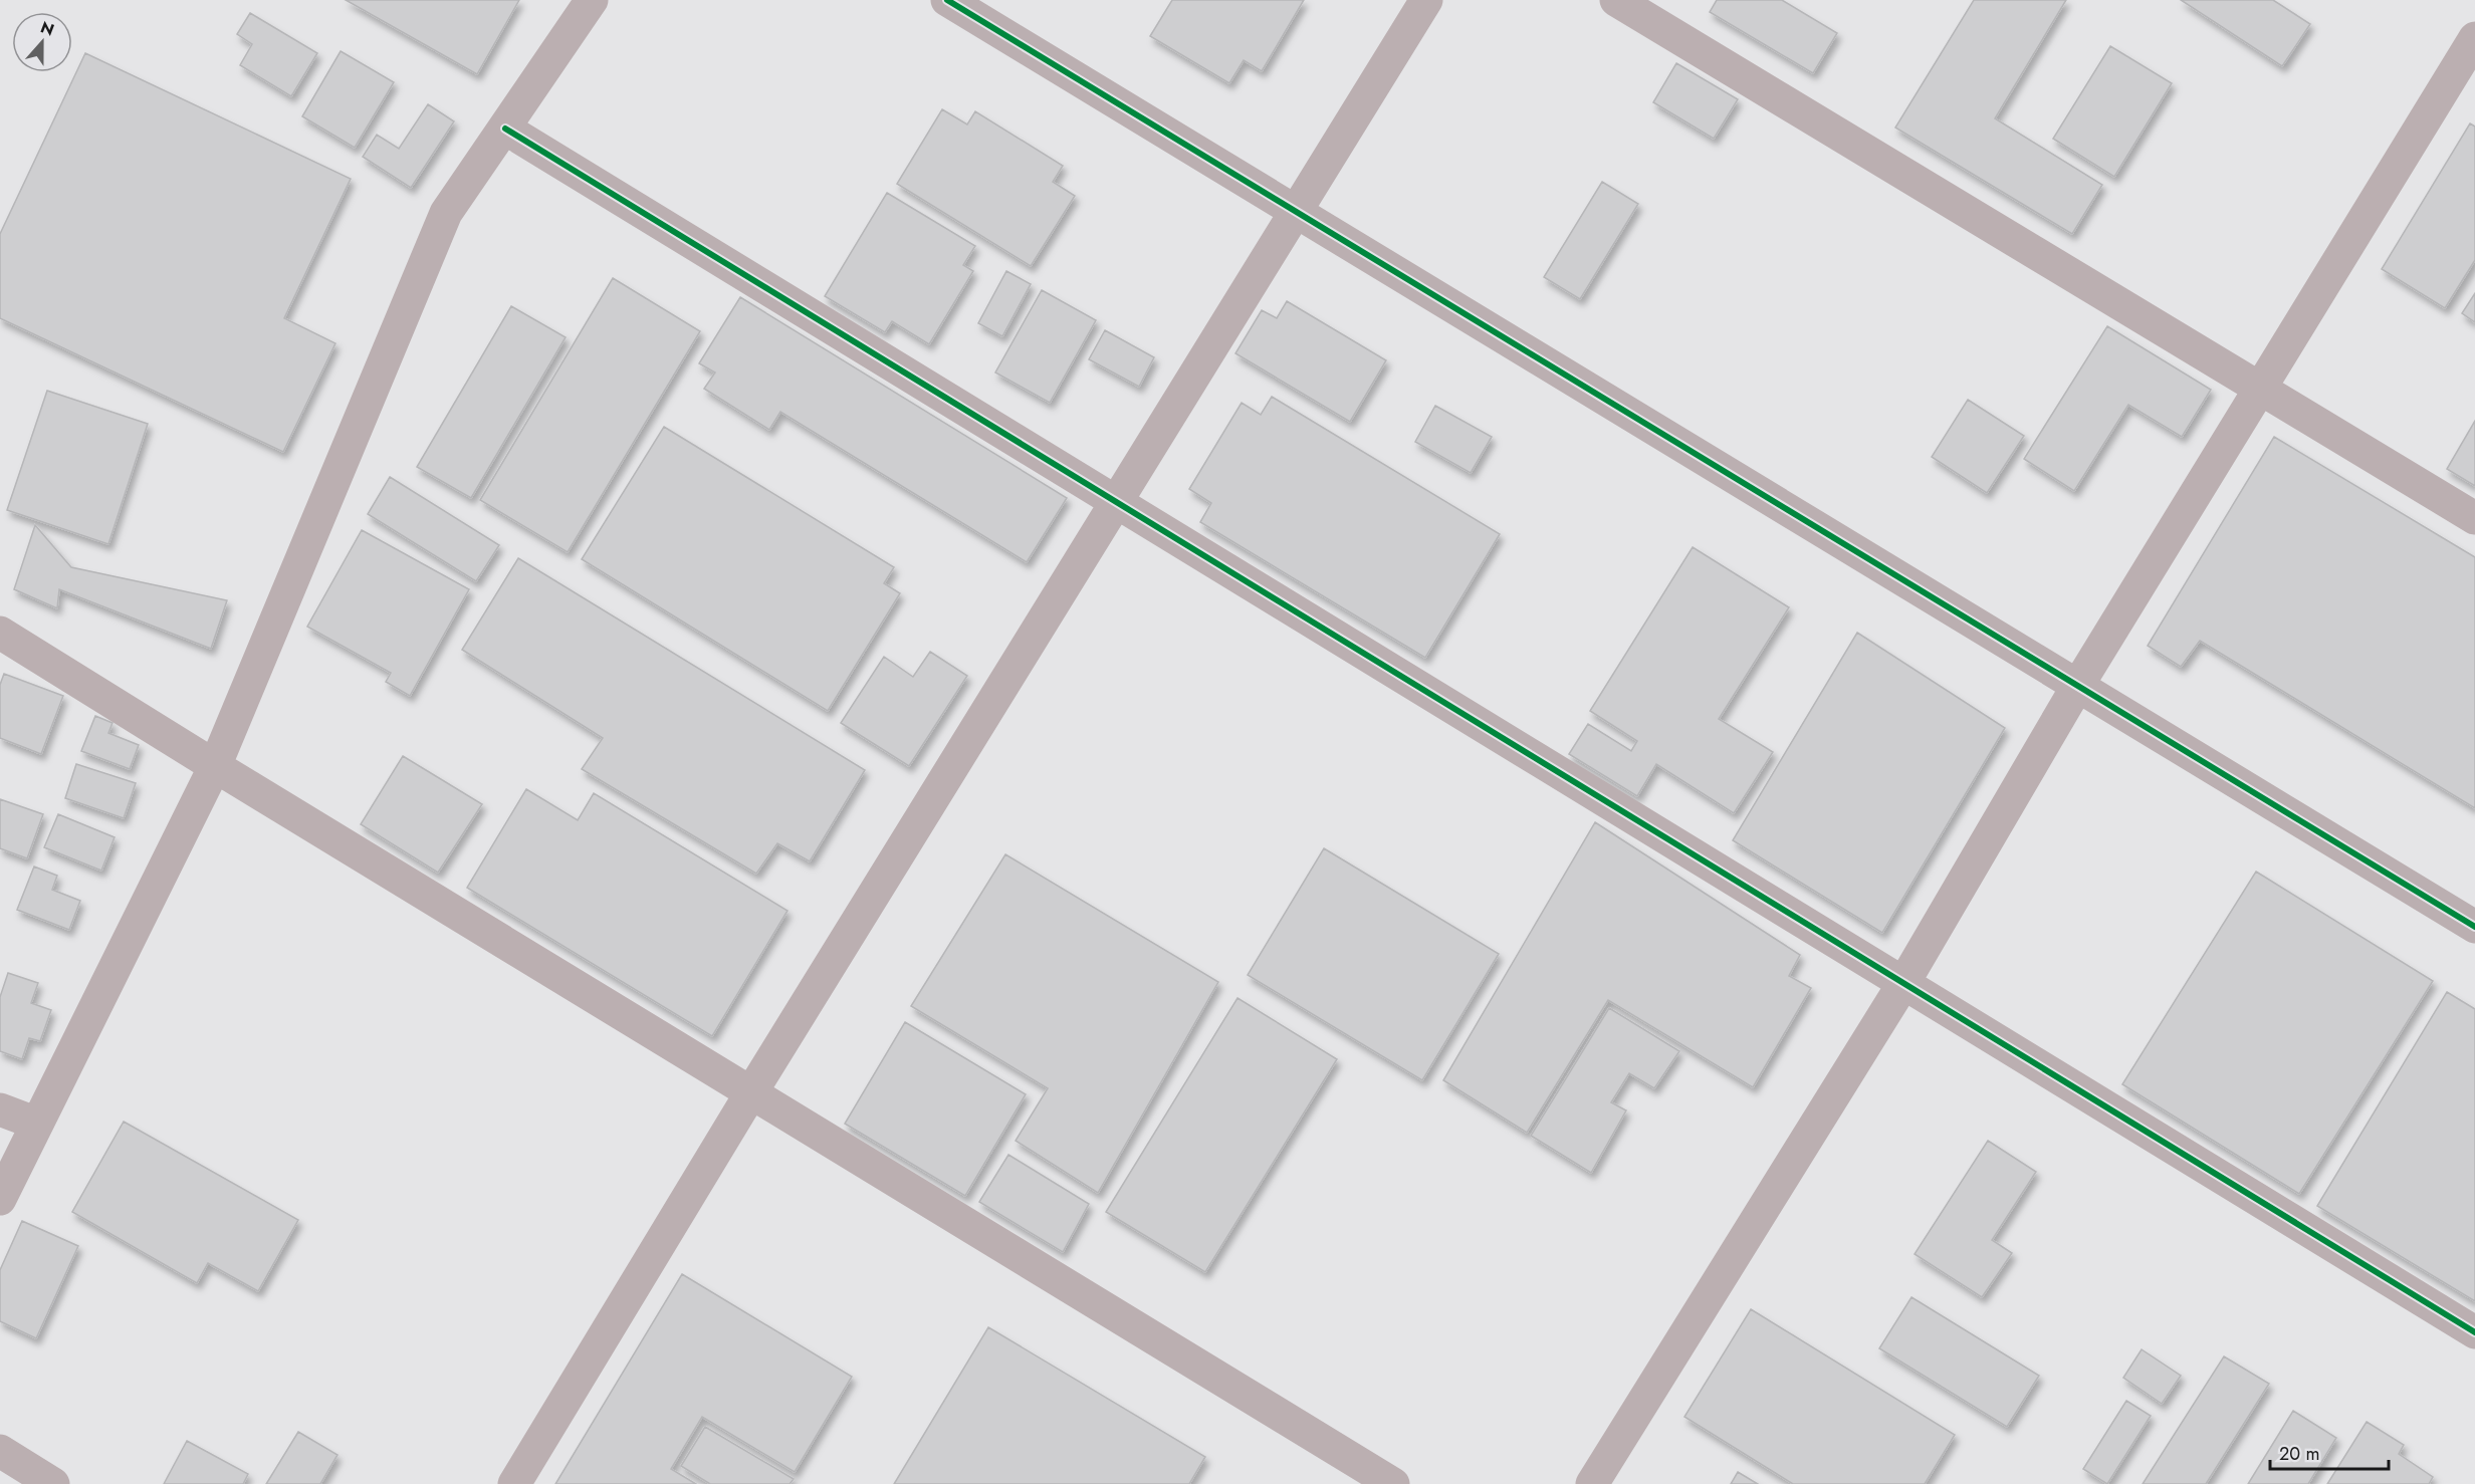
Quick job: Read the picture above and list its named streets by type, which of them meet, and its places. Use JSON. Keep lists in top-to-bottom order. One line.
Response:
{"scale_bar":"20 m","north":"top"}
